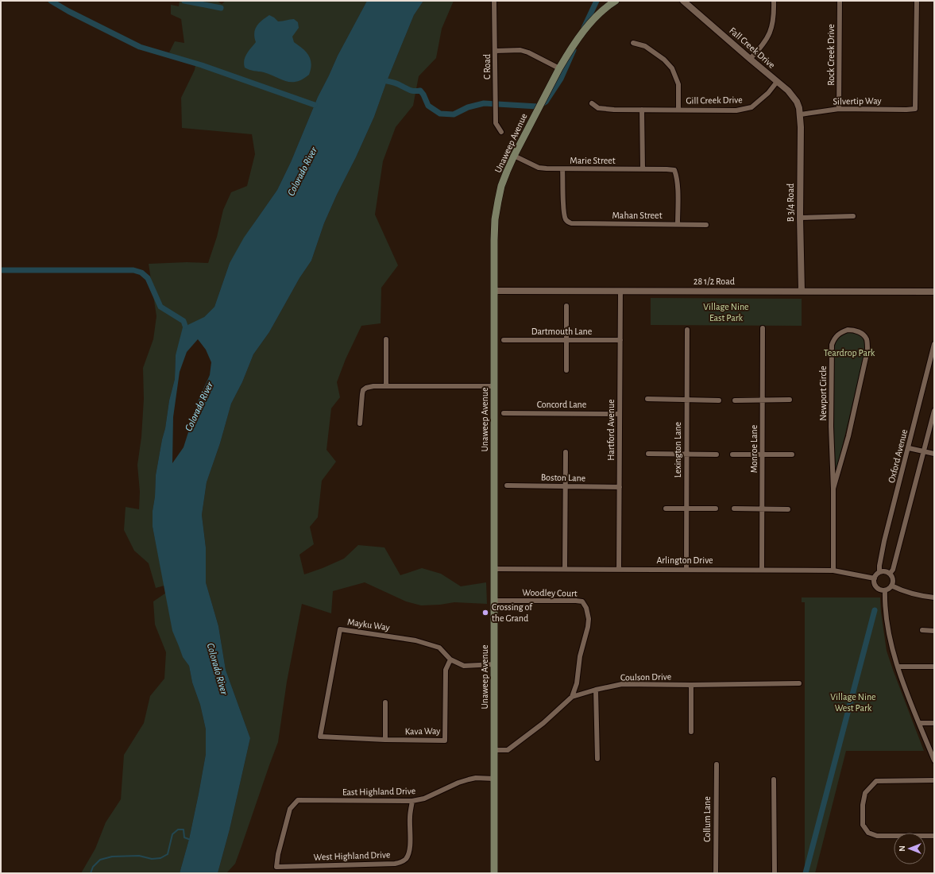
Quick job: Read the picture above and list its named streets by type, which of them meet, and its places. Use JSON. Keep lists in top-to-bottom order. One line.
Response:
{"streets":{"main road":["Unaweep Avenue"],"street":["Fall Creek Drive","Rock Creek Drive","C Road","Gill Creek Drive","Silvertip Way","Marie Street","B 3/4 Road","Mahan Street","28 1/2 Road","Dartmouth Lane","Newport Circle","Concord Lane","Hartford Avenue","Monroe Lane","Lexington Lane","Oxford Avenue","Boston Lane","Arlington Drive","Woodley Court","Mayku Way","Coulson Drive","Kava Way","East Highland Drive","Collum Lane","West Highland Drive"]},"crossings":[["Fall Creek Drive","Gill Creek Drive"],["Fall Creek Drive","Silvertip Way"],["Fall Creek Drive","B 3/4 Road"],["Rock Creek Drive","Silvertip Way"],["Silvertip Way","B 3/4 Road"],["Unaweep Avenue","Marie Street"],["Unaweep Avenue","28 1/2 Road"],["Unaweep Avenue","Arlington Drive"],["Unaweep Avenue","Woodley Court"],["Unaweep Avenue","Mayku Way"],["Unaweep Avenue","Coulson Drive"],["Unaweep Avenue","East Highland Drive"],["Marie Street","Mahan Street"],["B 3/4 Road","28 1/2 Road"],["28 1/2 Road","Hartford Avenue"],["Dartmouth Lane","Hartford Avenue"],["Newport Circle","Arlington Drive"],["Concord Lane","Hartford Avenue"],["Hartford Avenue","Boston Lane"],["Hartford Avenue","Arlington Drive"],["Monroe Lane","Arlington Drive"],["Lexington Lane","Arlington Drive"],["Oxford Avenue","Arlington Drive"],["Woodley Court","Coulson Drive"],["Mayku Way","Kava Way"],["East Highland Drive","West Highland Drive"]],"water":["Colorado River"],"parks":["Village Nine East Park","Teardrop Park","Village Nine West Park"],"places":["Crossing of the Grand"],"north":"left"}
